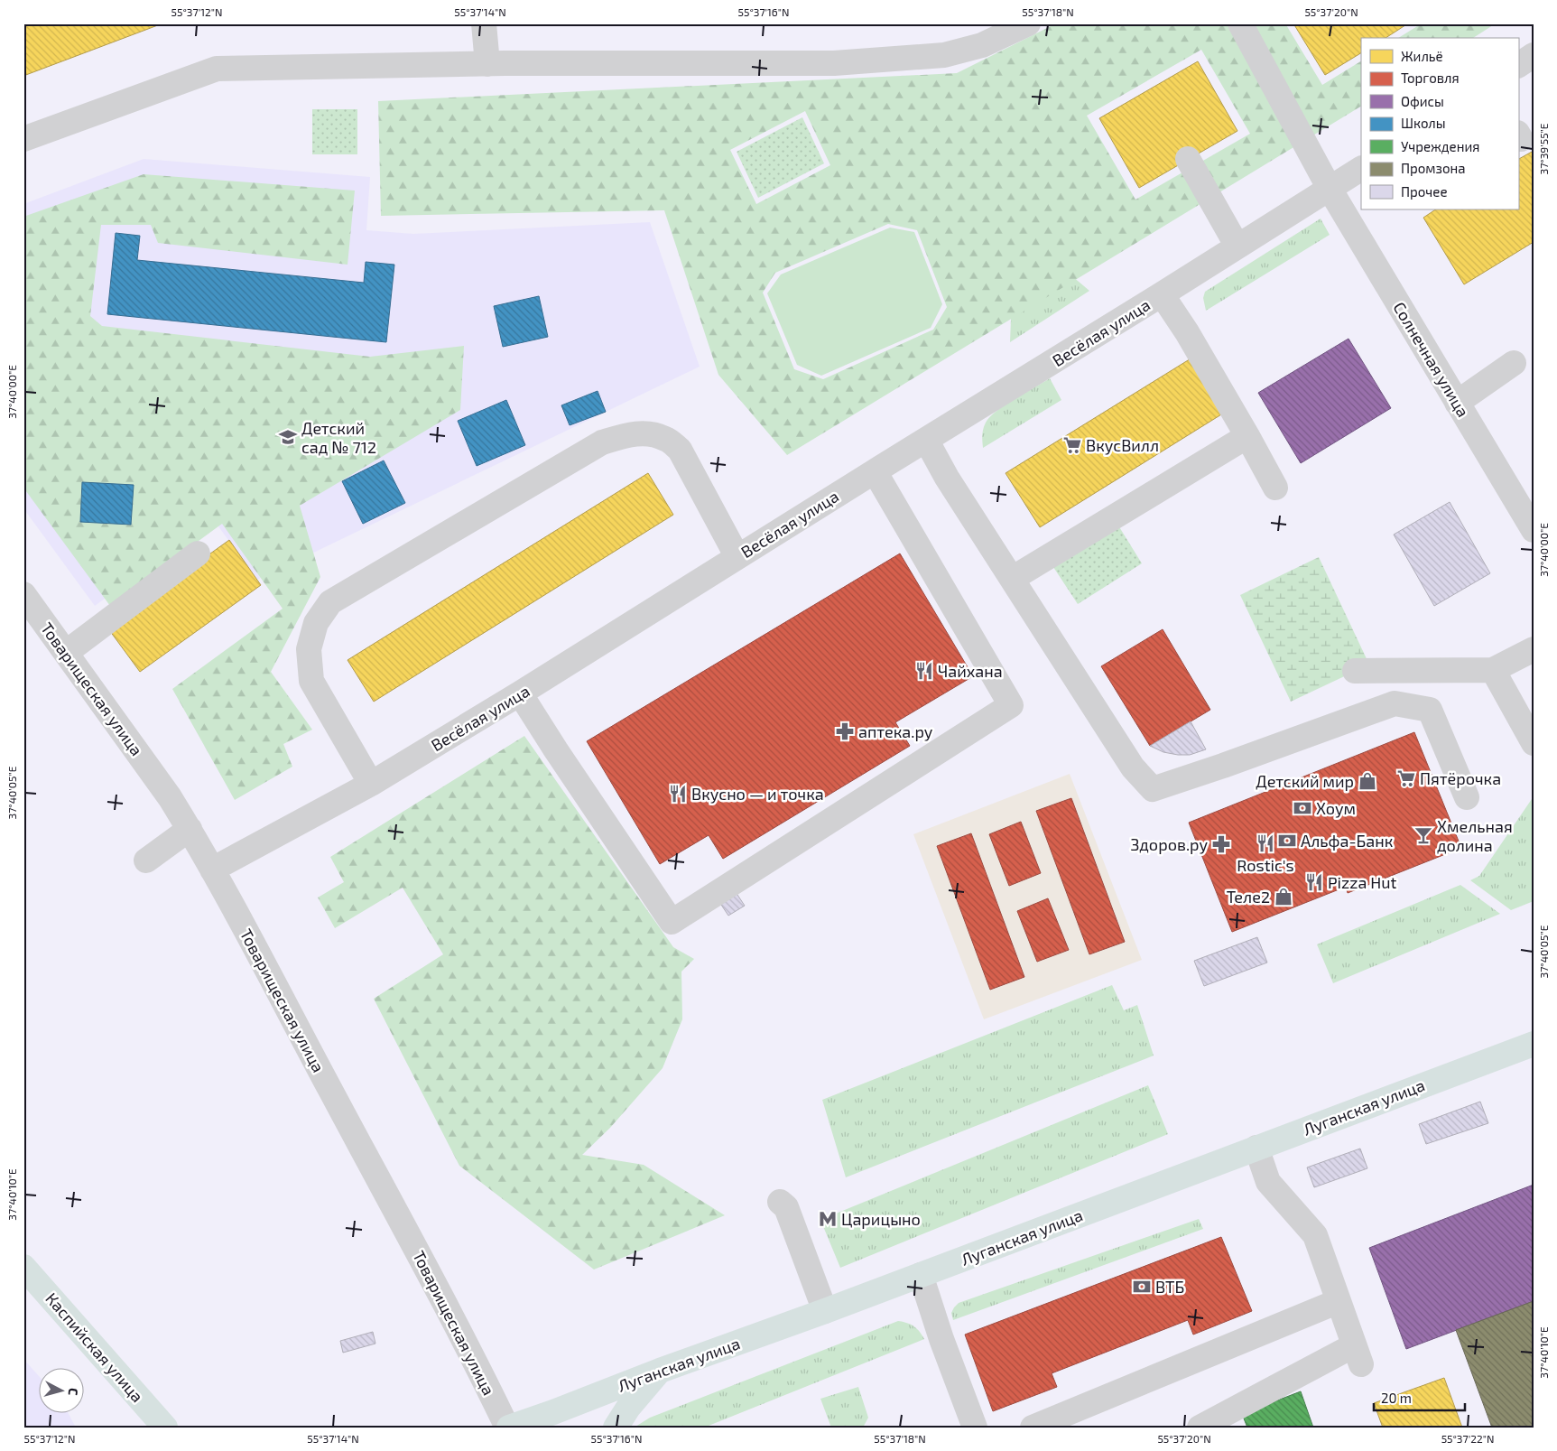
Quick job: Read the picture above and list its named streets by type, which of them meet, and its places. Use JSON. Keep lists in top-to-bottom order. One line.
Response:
{"streets":{"main road":["Луганская улица","Каспийская улица"],"street":["Весёлая улица","Солнечная улица","Товарищеская улица"]},"crossings":[["Весёлая улица","Солнечная улица"],["Весёлая улица","Товарищеская улица"],["Товарищеская улица","Луганская улица"]],"places":{"school or university":["Детский сад № 712"],"supermarket":["ВкусВилл","Пятёрочка"],"restaurant":["Чайхана","Вкусно — и точка","Rostic's","Pizza Hut"],"pharmacy":["аптека.ру","Здоров.ру"],"shop":["Детский мир","Теле2"],"bank":["Хоум","Альфа-Банк","ВТБ"],"bar":["Хмельная долина"],"metro station":["Царицыно"]},"legend":["Жильё","Торговля","Офисы","Школы","Учреждения","Промзона","Прочее"],"scale_bar":"20 m","north":"right","coordinates":["55°37'12\"N","55°37'14\"N","55°37'16\"N","55°37'18\"N","55°37'20\"N","37°39'55\"E","37°40'00\"E","37°40'05\"E","37°40'10\"E","55°37'22\"N"]}
